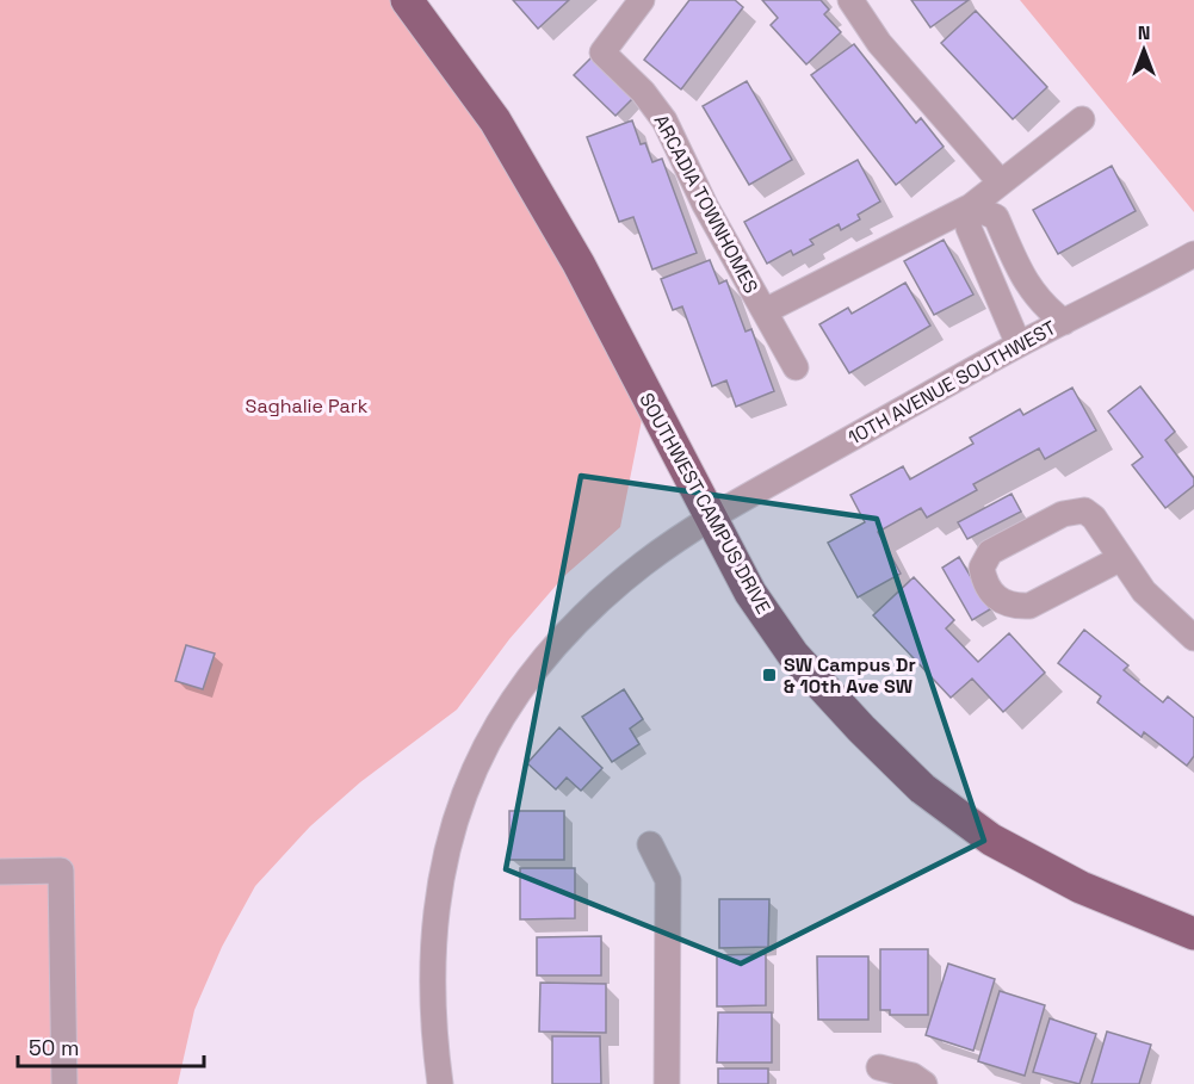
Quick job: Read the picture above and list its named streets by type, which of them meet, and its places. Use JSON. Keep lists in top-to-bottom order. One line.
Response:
{"streets":{"main road":["SOUTHWEST CAMPUS DRIVE"],"street":["ARCADIA TOWNHOMES","10TH AVENUE SOUTHWEST"]},"crossings":[["10TH AVENUE SOUTHWEST","SOUTHWEST CAMPUS DRIVE"]],"parks":["Saghalie Park"],"places":{"transit":["SW Campus Dr & 10th Ave SW"]},"scale_bar":"50 m","north":"top"}
